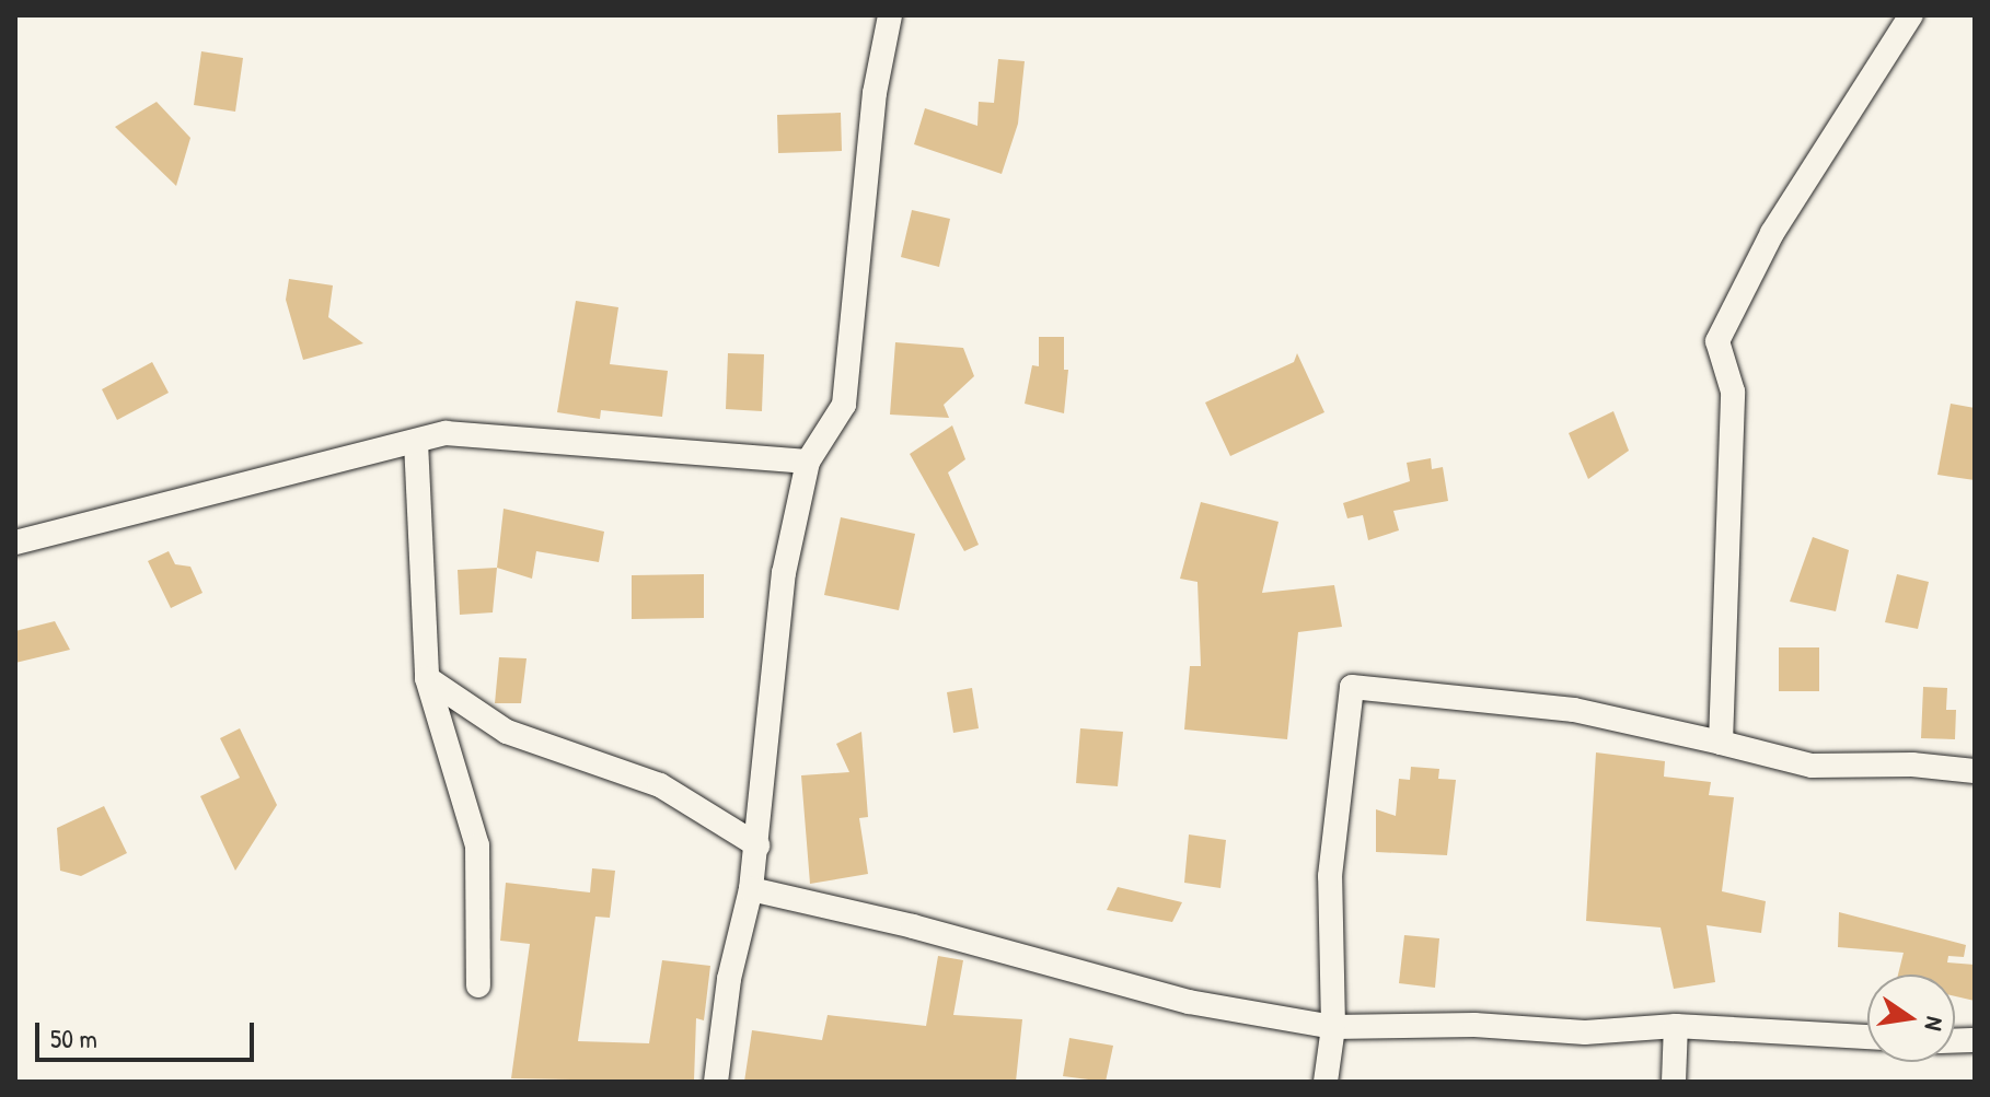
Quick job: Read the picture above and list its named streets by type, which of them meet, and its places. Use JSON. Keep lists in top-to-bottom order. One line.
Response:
{"scale_bar":"50 m","north":"right"}
